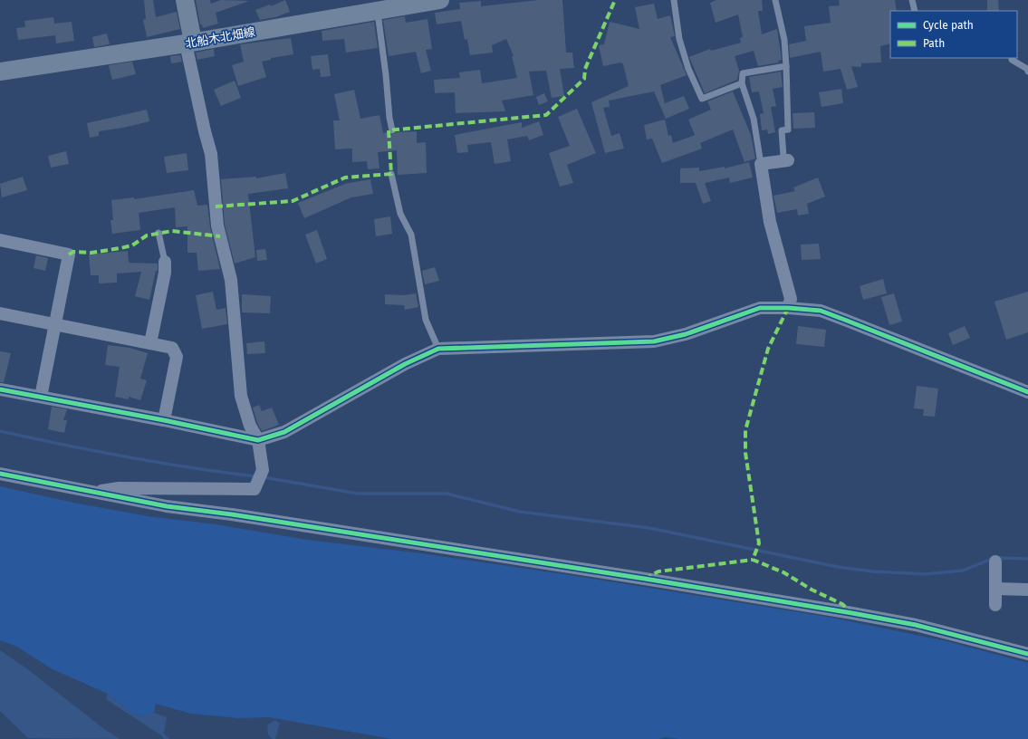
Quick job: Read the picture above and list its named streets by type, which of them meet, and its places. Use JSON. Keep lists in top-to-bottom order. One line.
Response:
{"streets":{"main road":["北船木北畑線"]},"legend":["Cycle path","Path"]}
